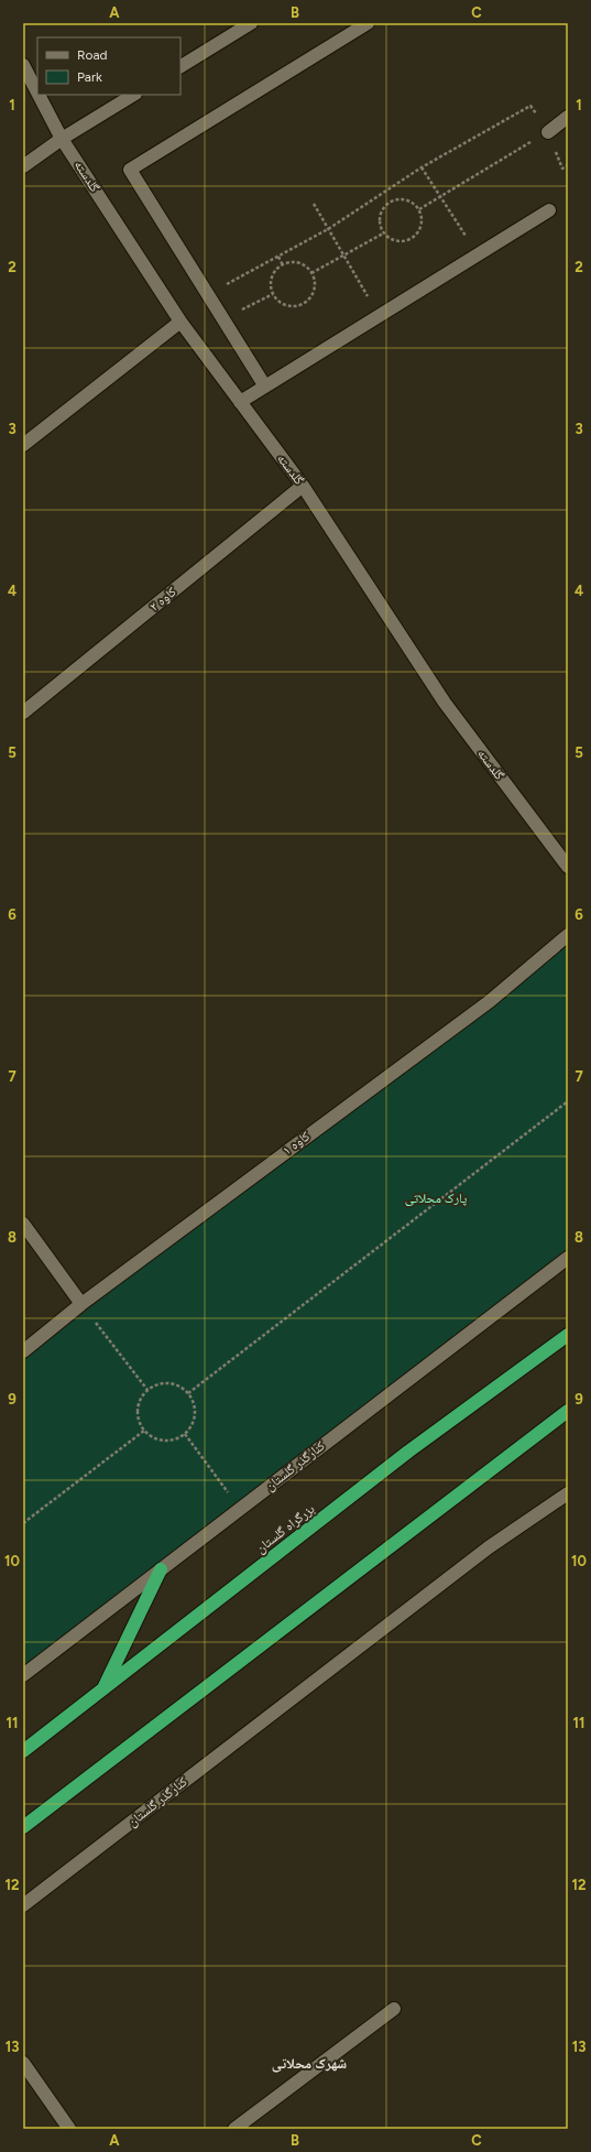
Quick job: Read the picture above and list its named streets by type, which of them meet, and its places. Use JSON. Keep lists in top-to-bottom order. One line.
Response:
{"streets":{"highway":["بزرگراه گلستان"],"street":["گلدسته","کاوه ۲","کاوه ۱","کنارگذر گلستان"]},"crossings":[["گلدسته","کاوه ۲"]],"districts":["شهرک محلاتی"],"parks":["پارک محلاتی"],"legend":["Road","Park"],"grid":{"columns":["A","B","C"],"rows":["1","2","3","4","5","6","7","8","9","10","11","12","13"]}}
